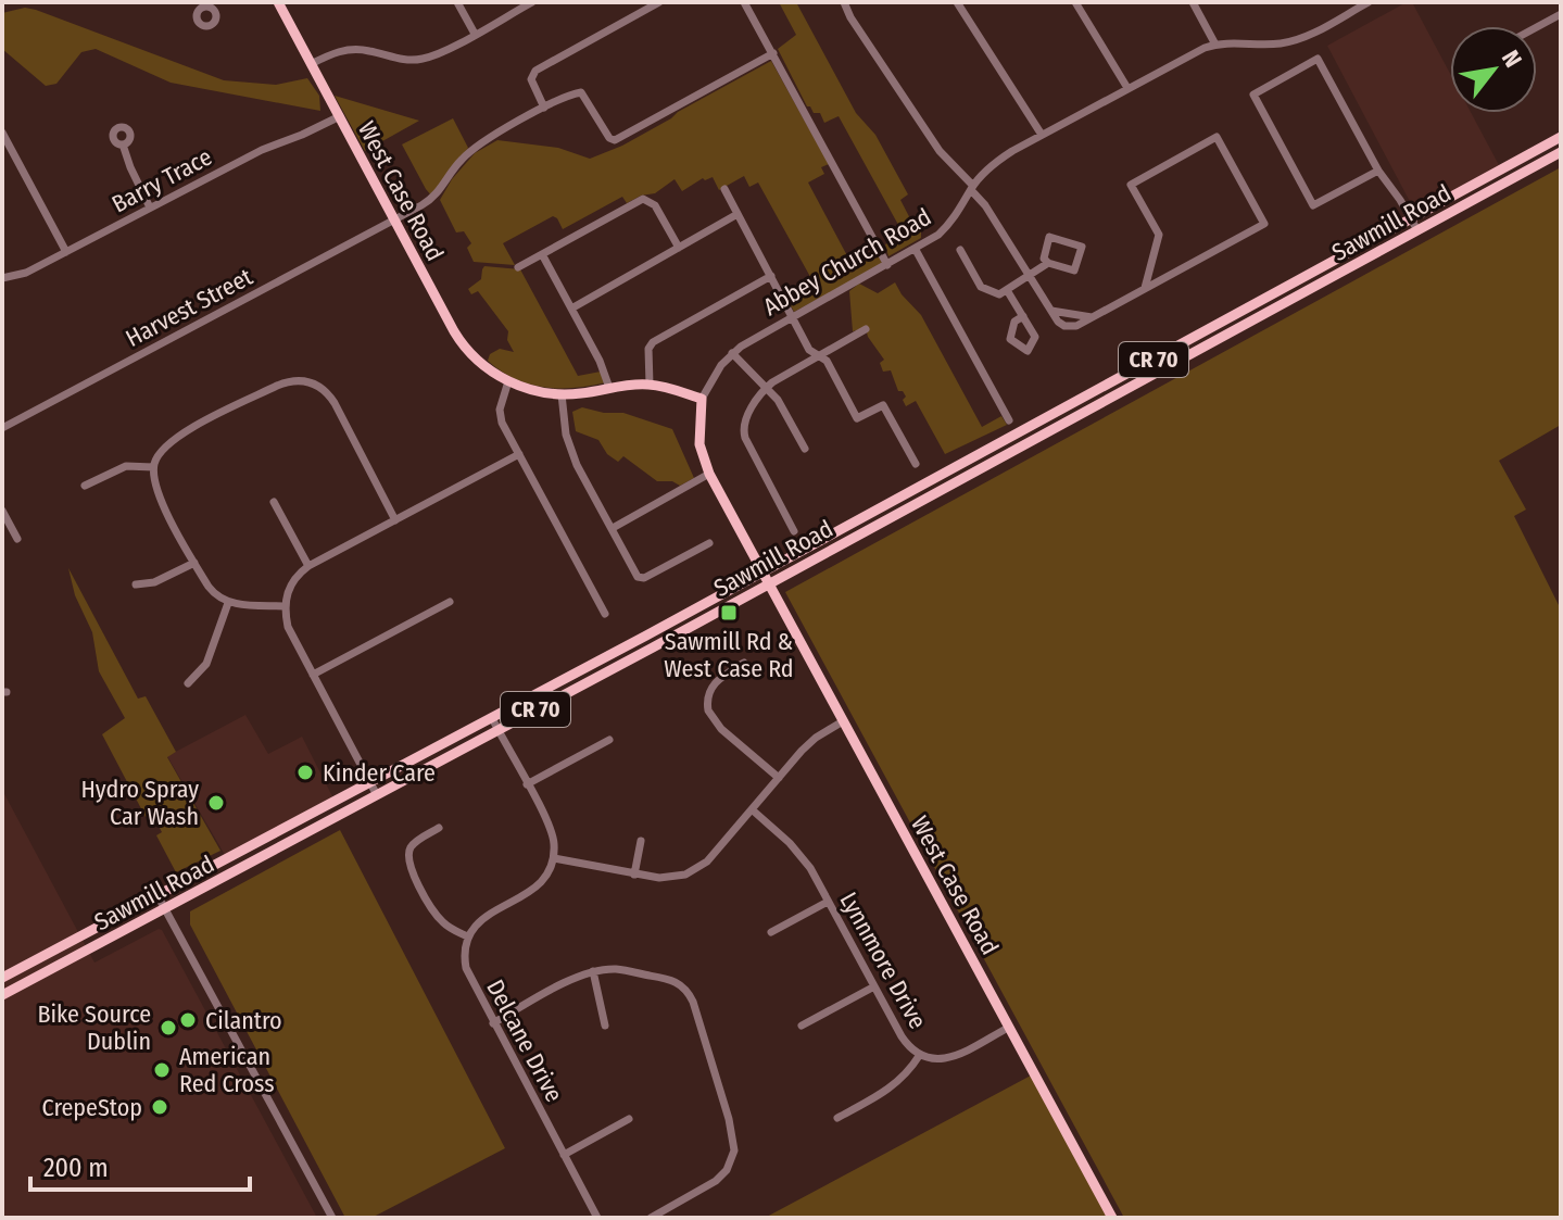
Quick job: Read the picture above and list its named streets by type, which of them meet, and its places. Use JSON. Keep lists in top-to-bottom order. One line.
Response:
{"streets":{"main road":["West Case Road","Sawmill Road","Abbey Church Road","CR 70"],"street":["Barry Trace","Harvest Street","Lynnmore Drive","Delcane Drive"]},"crossings":[["Barry Trace","West Case Road"],["West Case Road","Sawmill Road"],["West Case Road","Abbey Church Road"],["West Case Road","Harvest Street"],["West Case Road","Lynnmore Drive"],["Sawmill Road","Abbey Church Road"]],"places":{"transit":["Sawmill Rd & West Case Rd"],"other":["Kinder Care","Hydro Spray Car Wash","Cilantro","Bike Source Dublin","American Red Cross","CrepeStop"]},"scale_bar":"200 m","north":"top right"}
